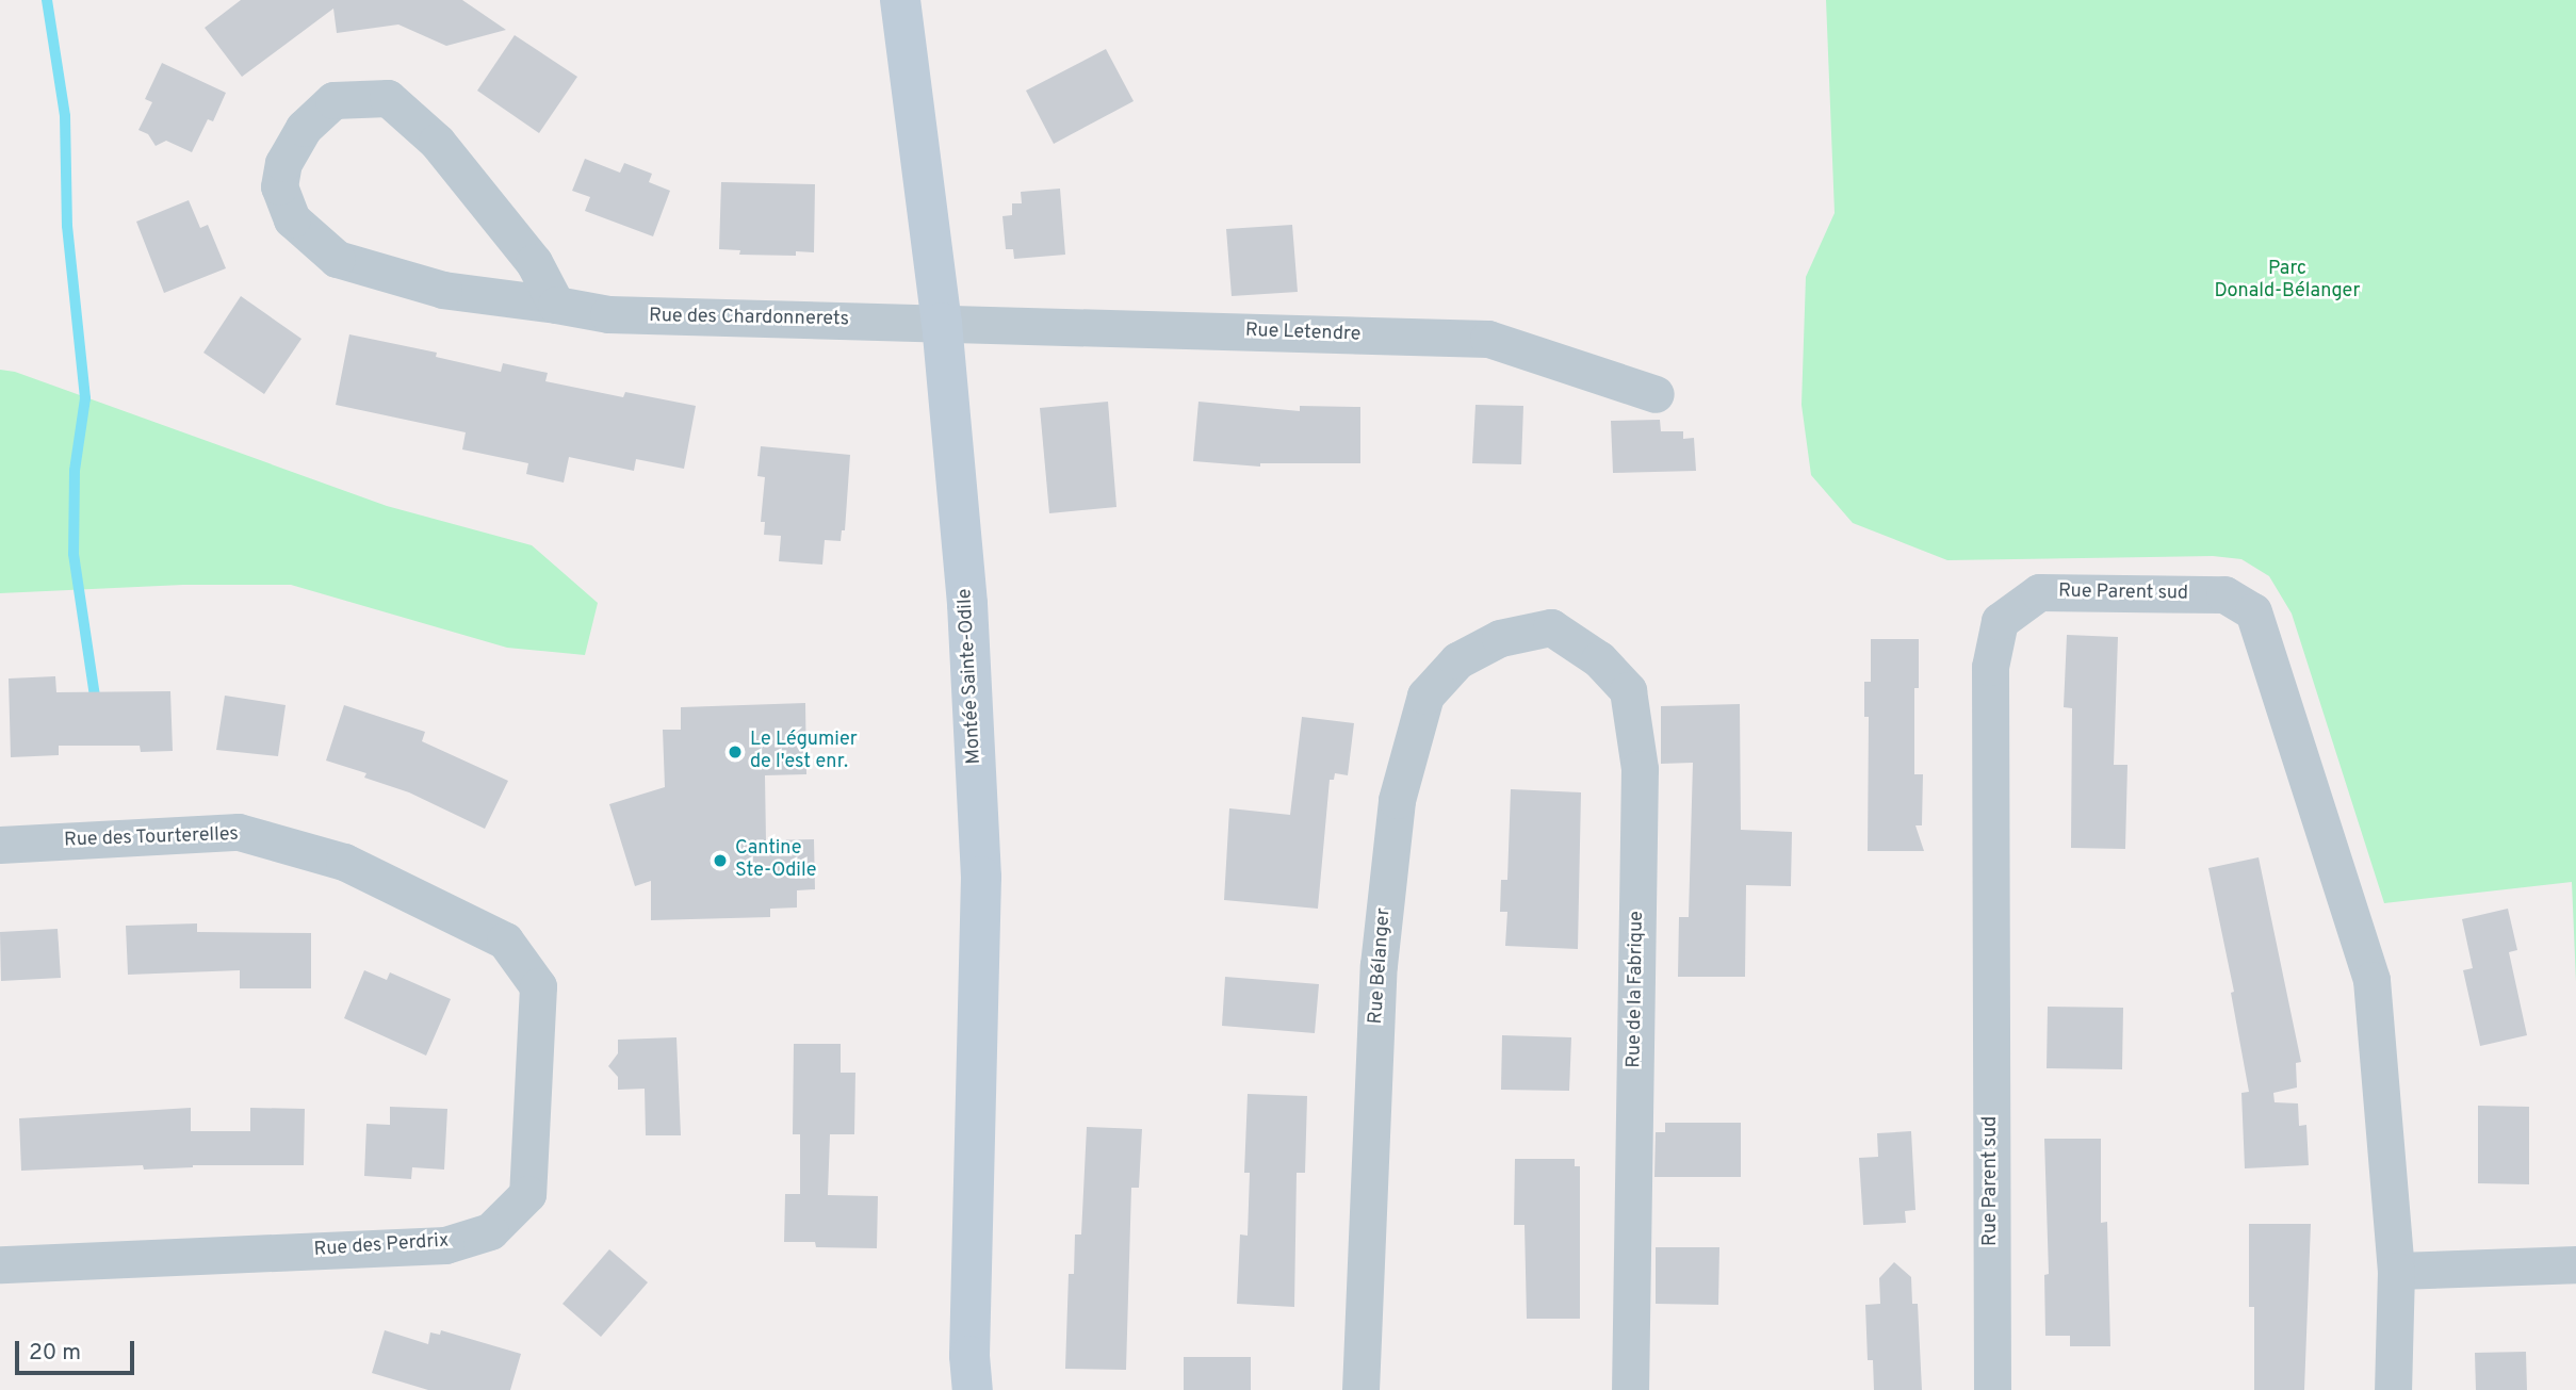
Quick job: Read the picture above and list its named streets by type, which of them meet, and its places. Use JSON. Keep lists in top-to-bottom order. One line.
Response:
{"streets":{"main road":["Montée Sainte-Odile"],"street":["Rue des Chardonnerets","Rue Letendre","Rue Parent sud","Rue des Tourterelles","Rue Bélanger","Rue de la Fabrique","Rue des Perdrix"]},"crossings":[["Rue des Chardonnerets","Rue Letendre"],["Rue des Chardonnerets","Montée Sainte-Odile"],["Rue Letendre","Montée Sainte-Odile"],["Rue des Tourterelles","Rue des Perdrix"],["Rue Bélanger","Rue de la Fabrique"]],"parks":["Parc Donald-Bélanger"],"places":["Le Légumier de l'est enr.","Cantine Ste-Odile"],"scale_bar":"20 m"}
